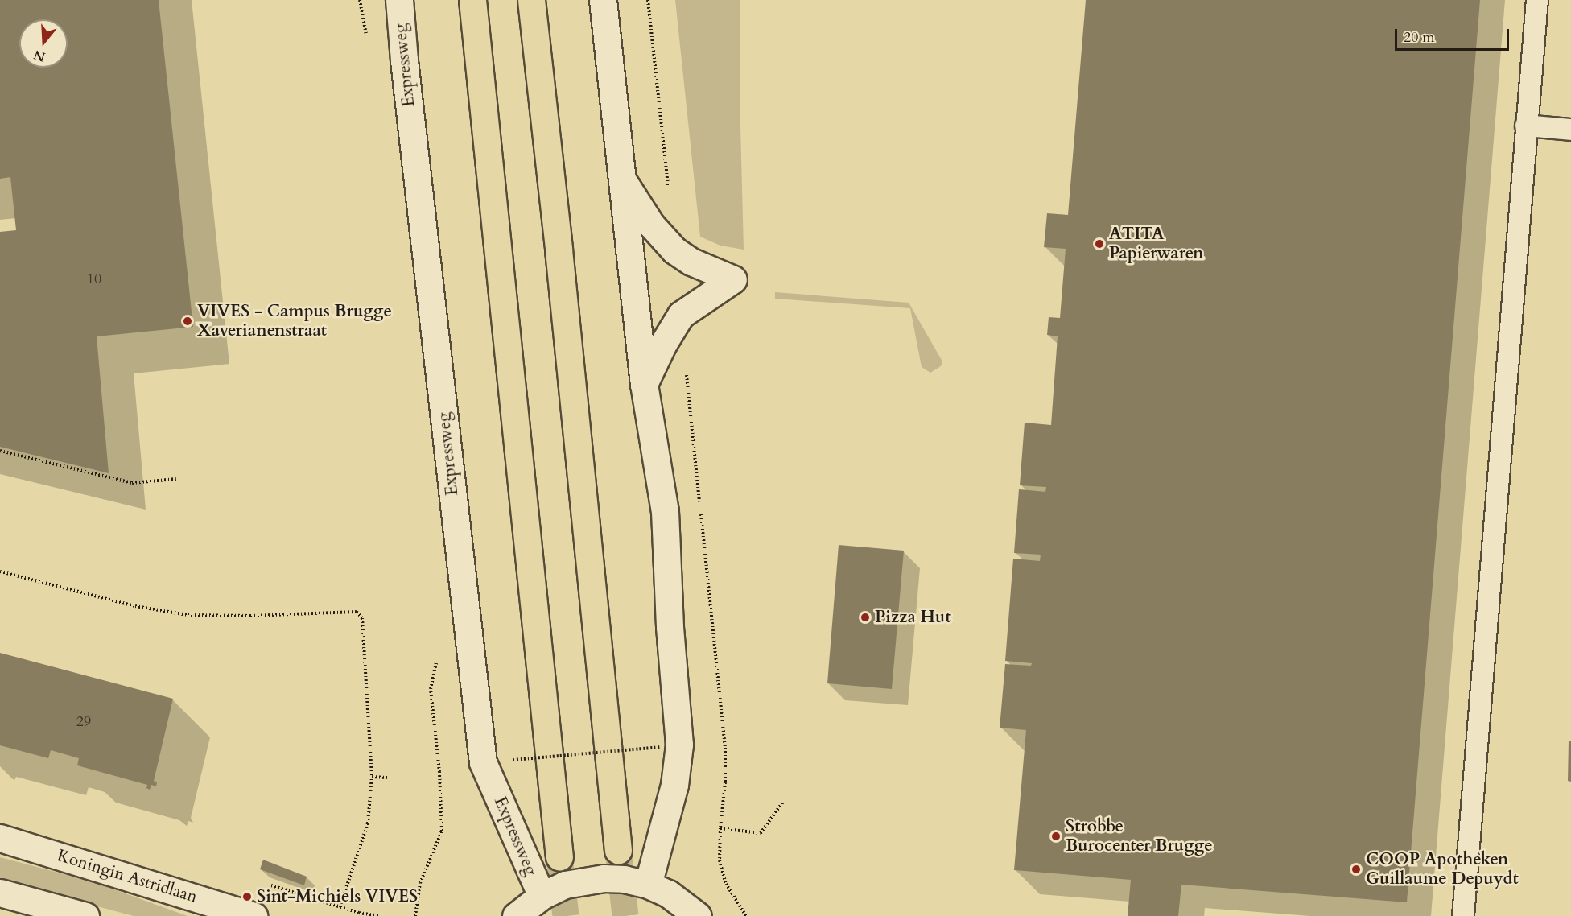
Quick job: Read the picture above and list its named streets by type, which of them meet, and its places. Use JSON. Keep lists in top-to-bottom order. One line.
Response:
{"streets":{"highway":["Expressweg"],"street":["Koningin Astridlaan"]},"places":["ATITA Papierwaren","VIVES - Campus Brugge Xaverianenstraat","Pizza Hut","Strobbe Burocenter Brugge","COOP Apotheken Guillaume Depuydt","Sint-Michiels VIVES"],"house_numbers":["10","29"],"scale_bar":"20 m","north":"bottom"}
